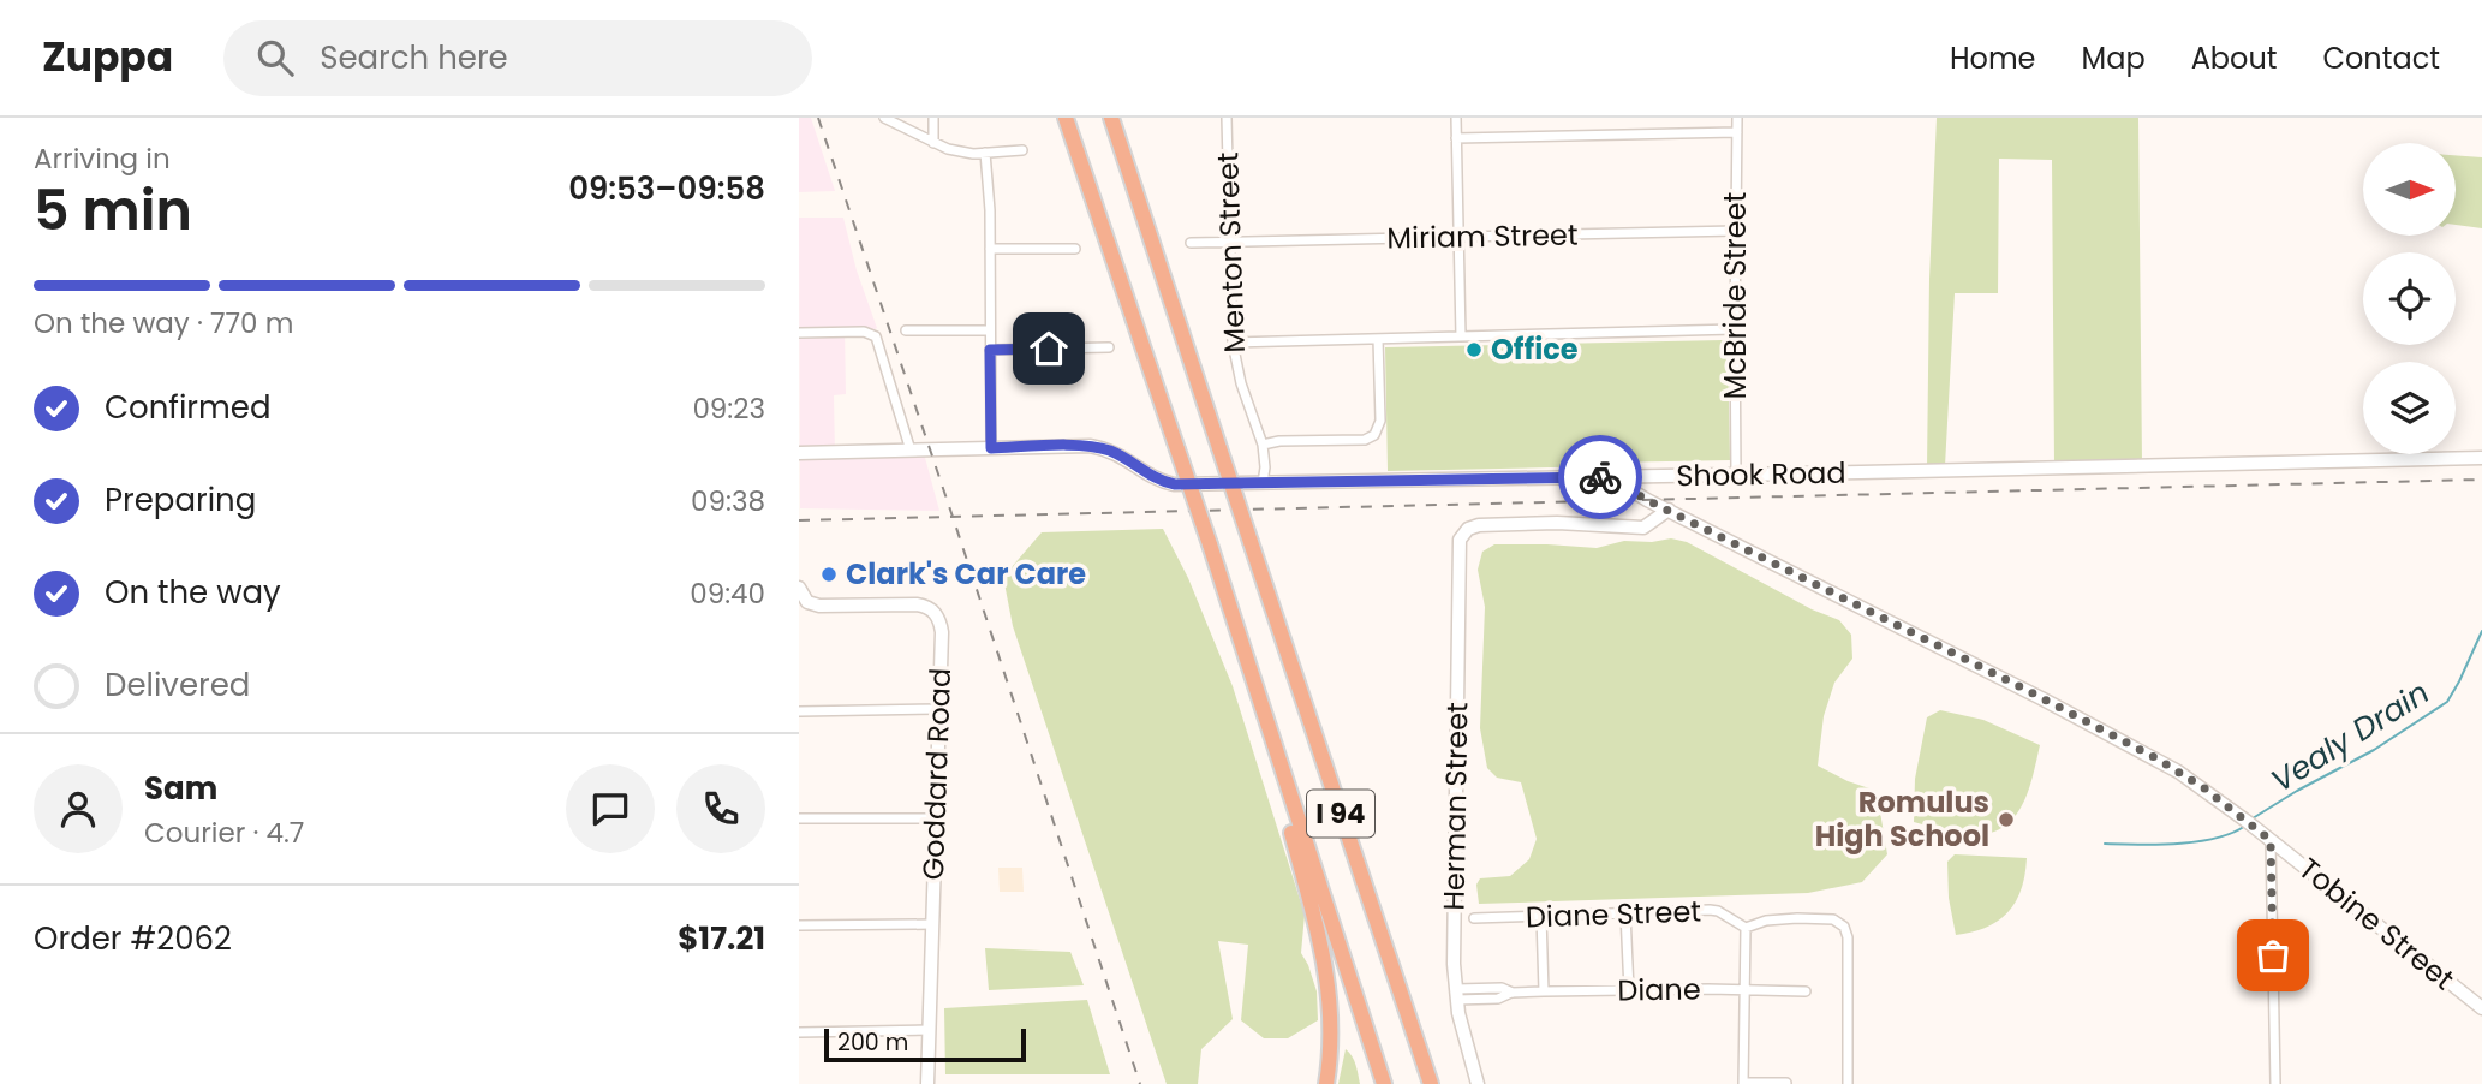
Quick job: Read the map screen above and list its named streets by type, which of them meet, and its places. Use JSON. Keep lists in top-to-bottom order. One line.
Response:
{"streets":{"highway":["I 94"],"street":["Miriam Street","Menton Street","McBride Street","Shook Road","Goddard Road","Herman Street","Diane Street","Tobine Street","Diane"]},"crossings":[["Miriam Street","Menton Street"],["Miriam Street","McBride Street"],["Menton Street","Shook Road"],["McBride Street","Shook Road"],["Shook Road","Tobine Street"],["Herman Street","Tobine Street"],["Herman Street","Diane"]],"water":["Vealy Drain"],"places":["Office","Clark's Car Care","Romulus High School"],"scale_bar":"200 m","north":"right","page":{"header":"Zuppa","search":"Search here","nav":["Home","Map","About","Contact"],"heading":["5 min","Arriving in","09:53–09:58"],"panel":["Sam","Courier · 4.7","Order #2062","$17.21"],"bar":"On the way · 770 m","list":[["Confirmed","09:23"],["Preparing","09:38"],["On the way","09:40"],"Delivered"],"scale":"200 m"}}
